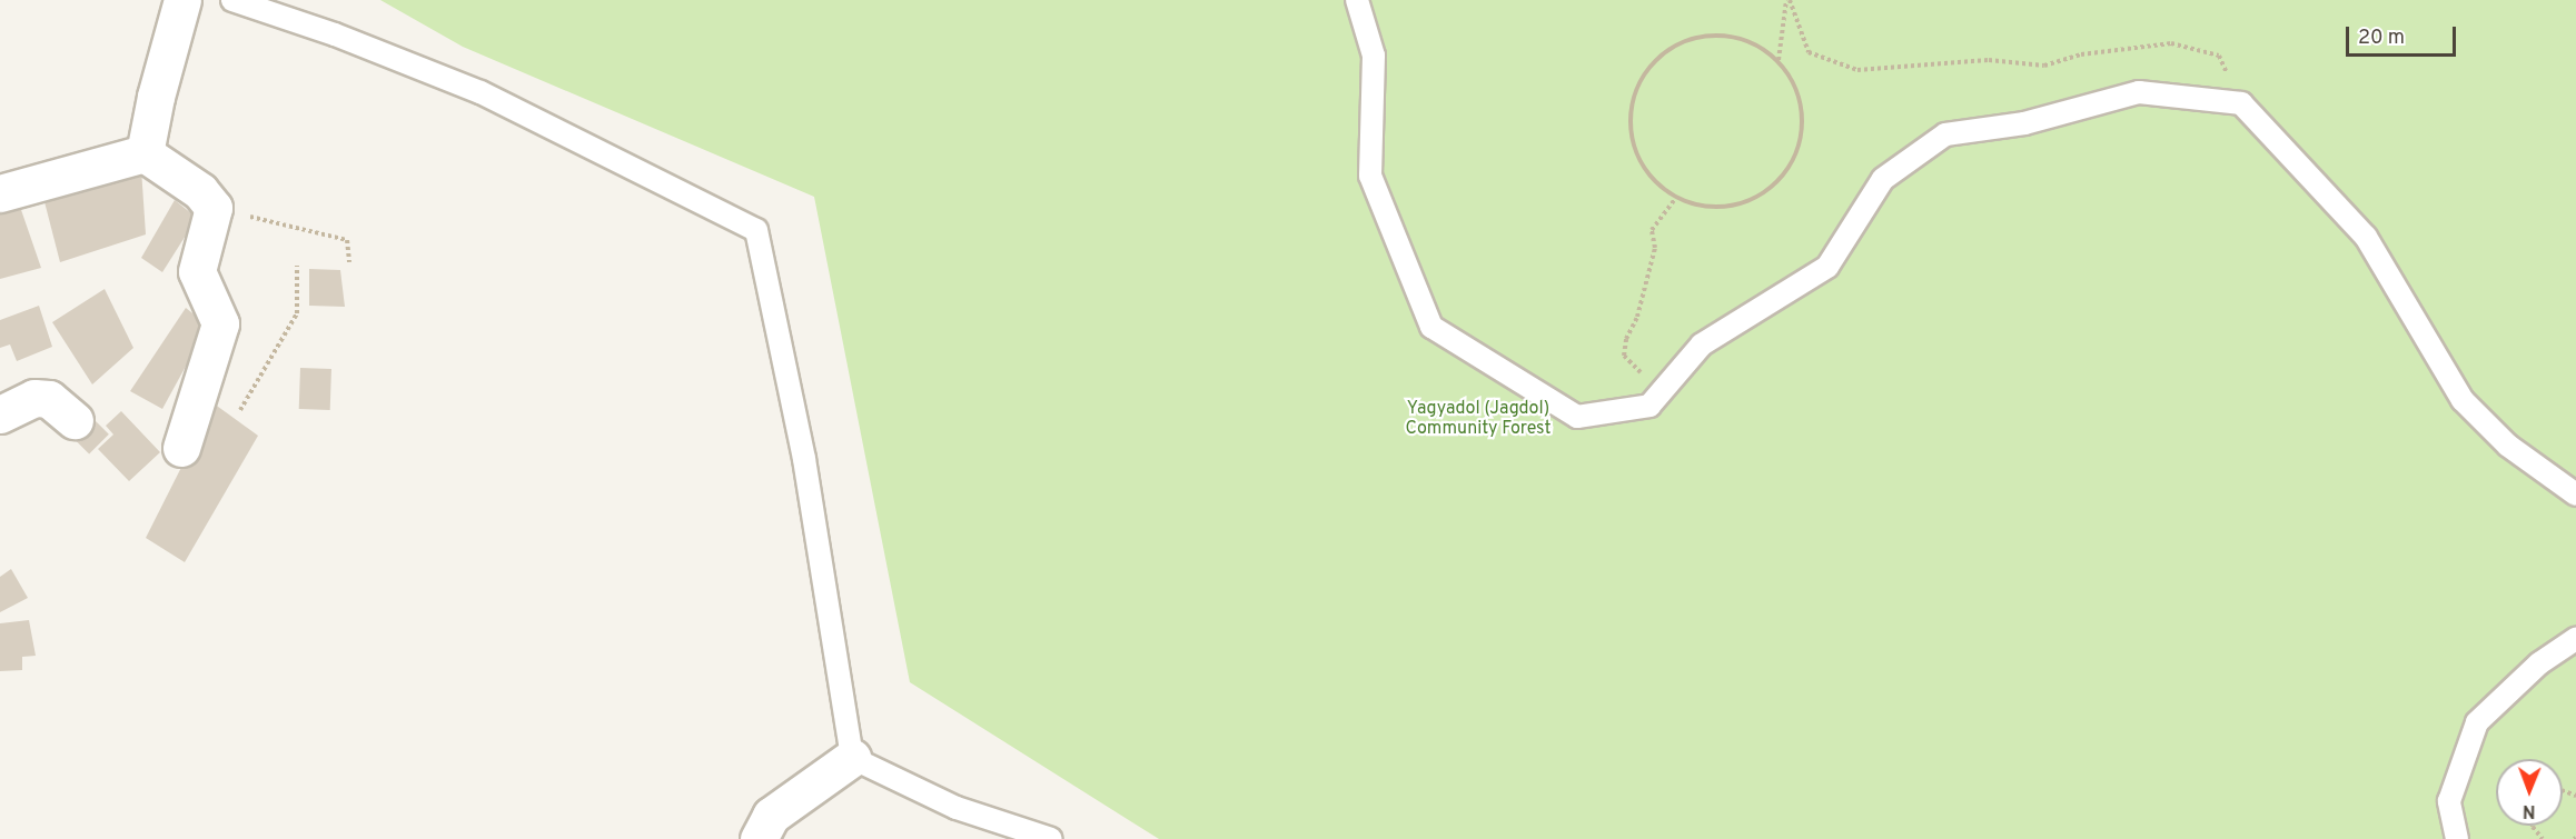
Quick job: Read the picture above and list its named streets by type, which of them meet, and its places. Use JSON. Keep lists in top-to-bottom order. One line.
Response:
{"parks":["Yagyadol (Jagdol) Community Forest"],"scale_bar":"20 m","north":"bottom"}
